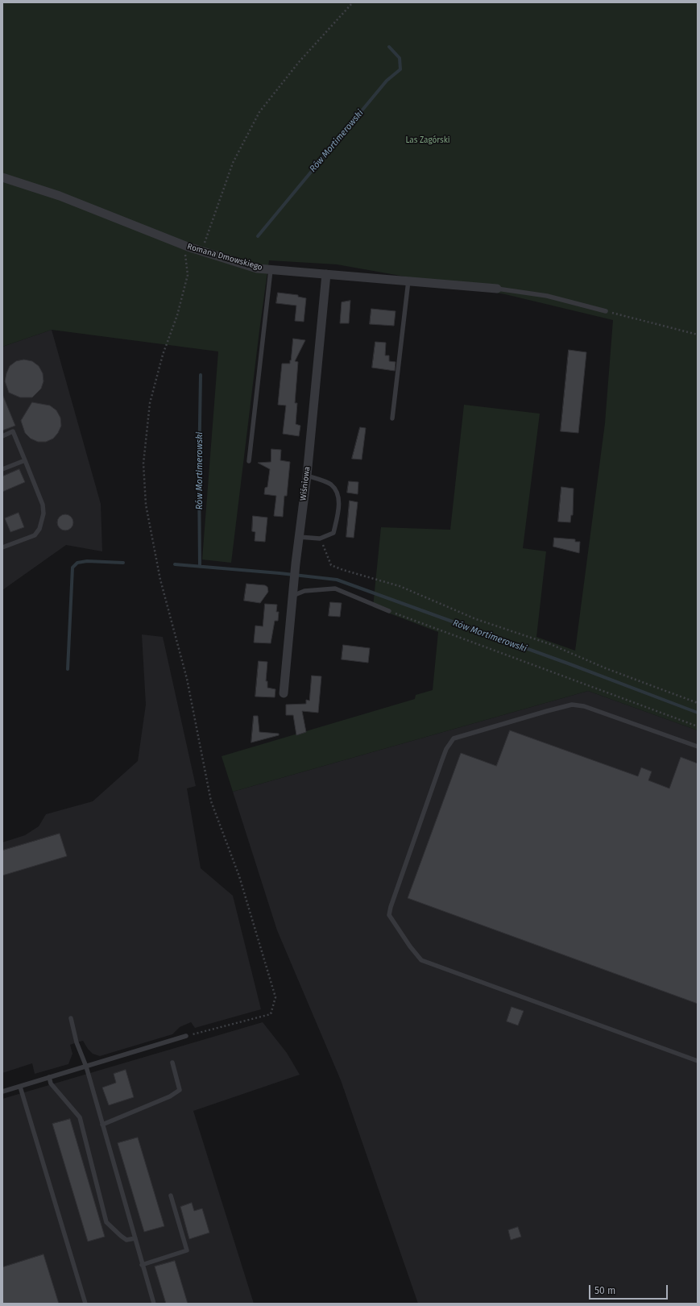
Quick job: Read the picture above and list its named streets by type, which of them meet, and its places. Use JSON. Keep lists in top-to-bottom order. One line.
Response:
{"streets":{"street":["Romana Dmowskiego","Wiśniowa"]},"crossings":[["Romana Dmowskiego","Wiśniowa"]],"water":["Rów Mortimerowski"],"parks":["Las Zagórski"],"scale_bar":"50 m"}
